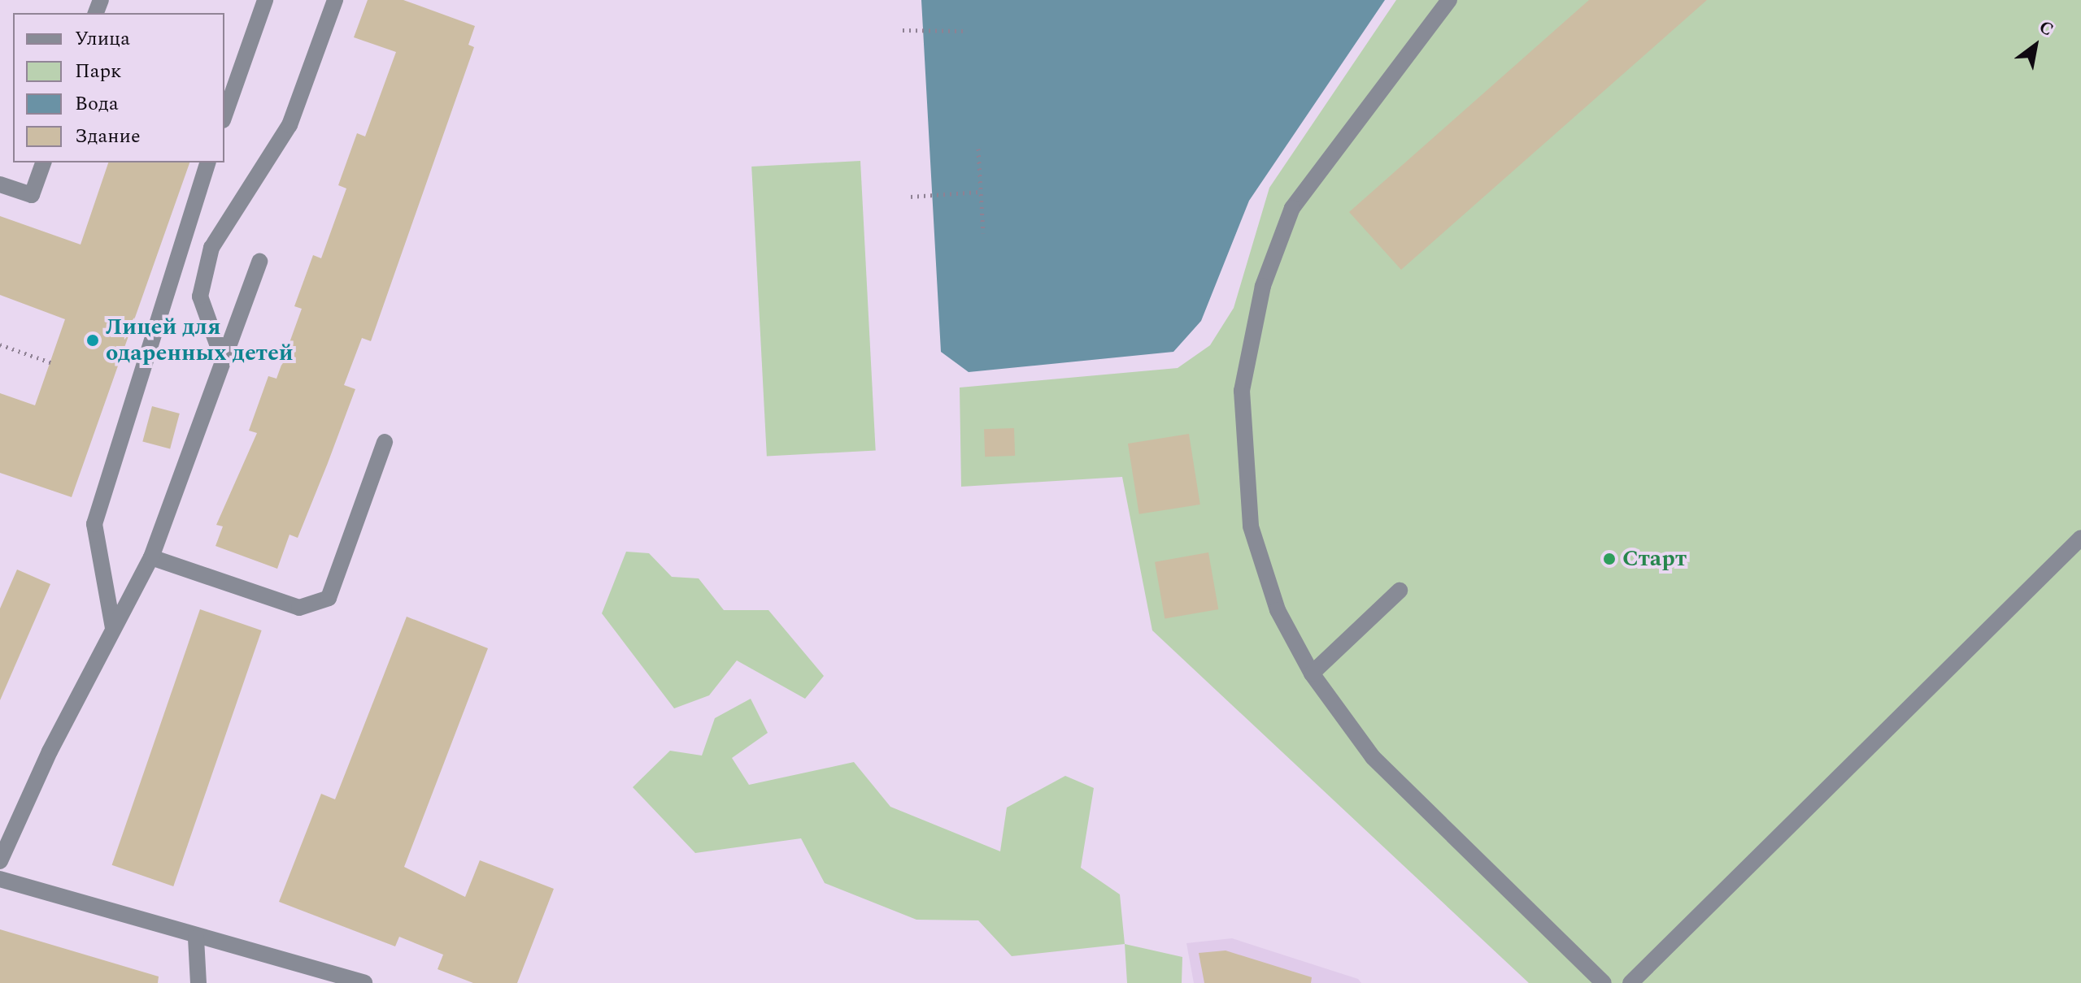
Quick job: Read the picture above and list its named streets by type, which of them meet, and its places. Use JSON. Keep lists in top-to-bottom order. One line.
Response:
{"places":["Лицей для одаренных детей","Старт"],"legend":["Улица","Парк","Вода","Здание"],"north":"top right"}
